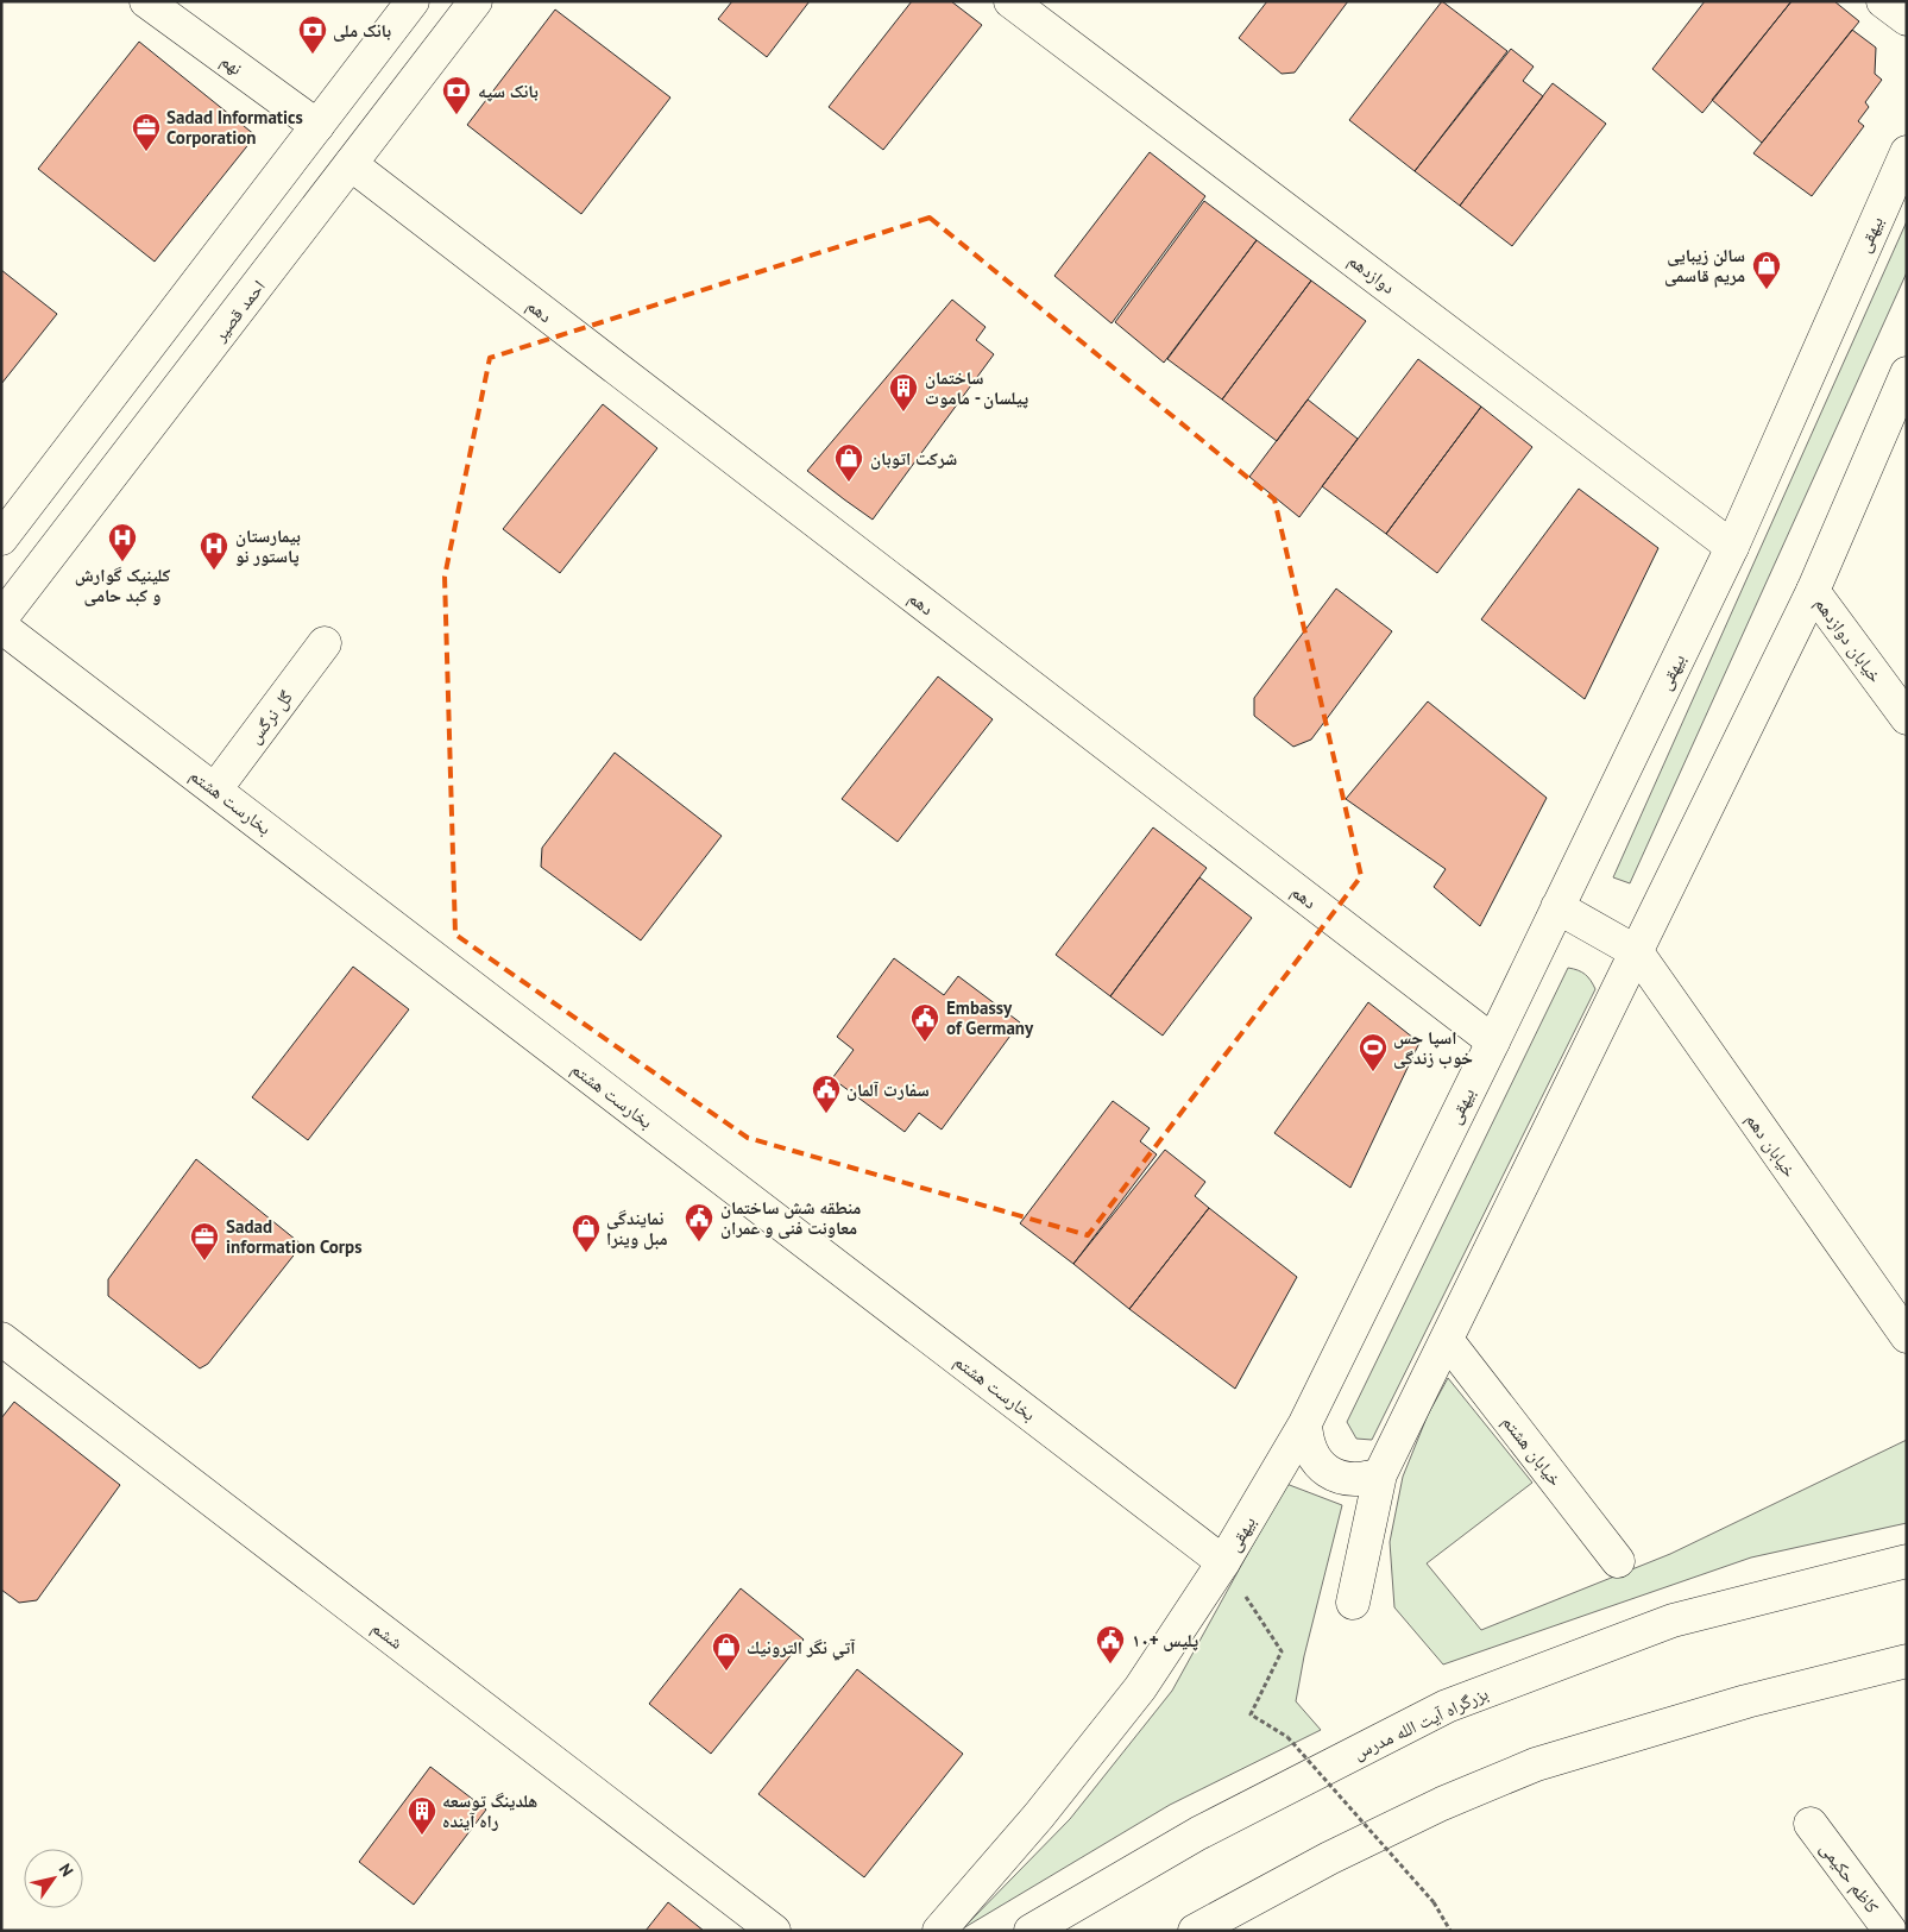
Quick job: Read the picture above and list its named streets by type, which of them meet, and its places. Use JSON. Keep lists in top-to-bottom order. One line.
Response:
{"streets":{"main road":["نهم","بیهقی","دوازدهم","احمد قصیر","دهم","خیابان دوازدهم","گل نرگس","بخارست هشتم","خیابان دهم","خیابان هشتم","ششم","بزرگراه آیت الله مدرس","کاظم حکیمی"]},"crossings":[["بیهقی","دوازدهم"],["بیهقی","دهم"],["بیهقی","بخارست هشتم"],["احمد قصیر","دهم"],["گل نرگس","بخارست هشتم"]],"places":{"bank":["بانک ملی","بانک سپه"],"office":["Sadad Informatics Corporation","Sadad information Corps"],"shop":["سالن زیبایی مریم قاسمی","شرکت اتوبان","نمایندگی مبل وینرا","آتي نگر الترونيك"],"building":["ساختمان پیلسان - ماموت","هلدینگ توسعه راه آینده"],"hospital":["کلینیک گوارش و کبد حامی","بیمارستان پاستور نو"],"public building":["Embassy of Germany","سفارت آلمان","منطقه شش ساختمان معاونت فنی و عمران","پلیس +۱٠"],"sports":["اسپا حس خوب زندگی"]},"north":"top right"}
